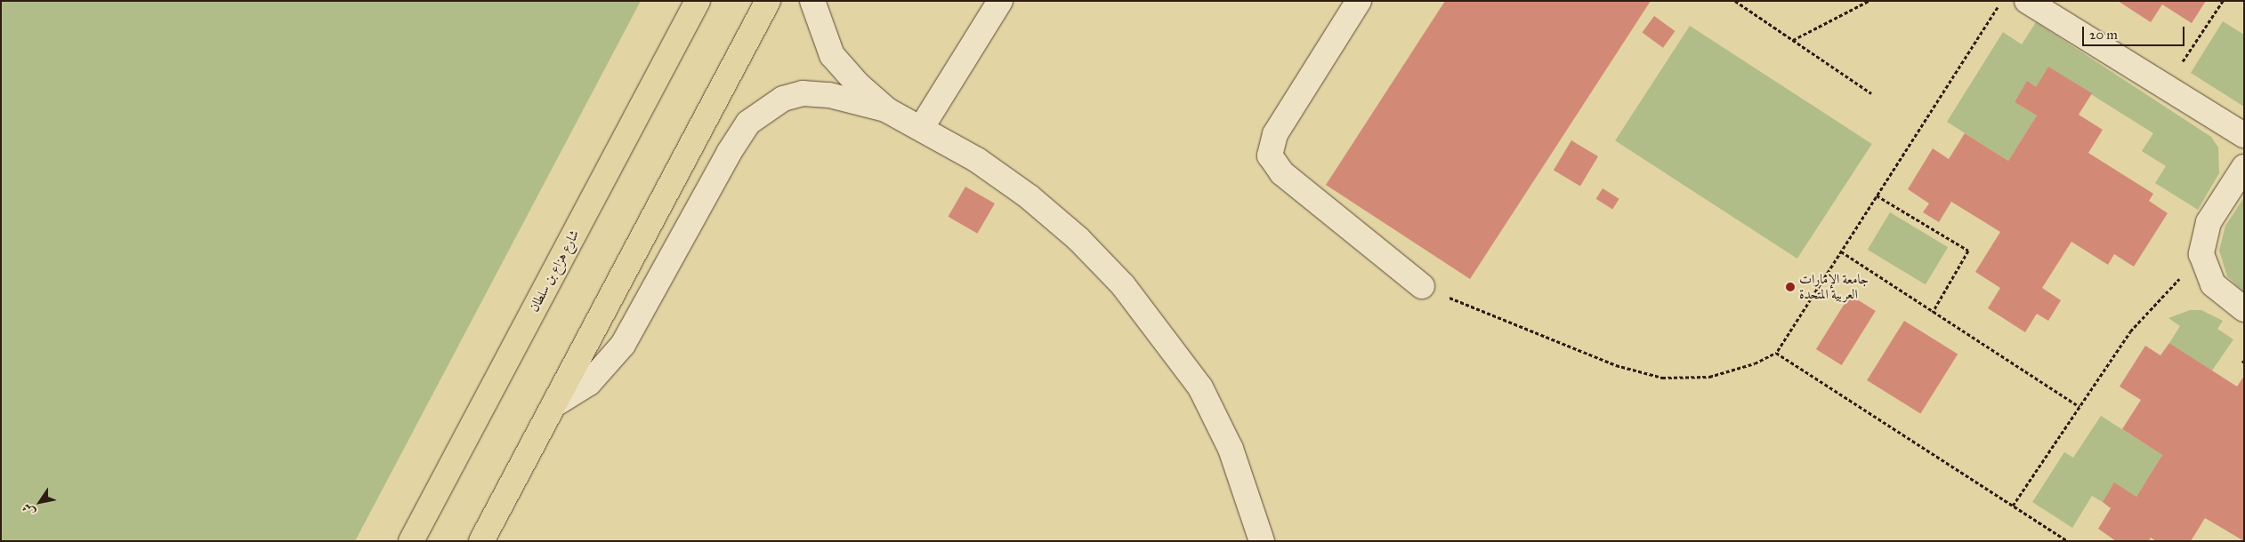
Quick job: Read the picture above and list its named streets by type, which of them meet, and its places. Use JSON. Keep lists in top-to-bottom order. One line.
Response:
{"streets":{"main road":["شارع هزاع بن سلطان"]},"places":["جامعة الإمارات العربية المتحدة"],"scale_bar":"20 m","north":"bottom left"}
